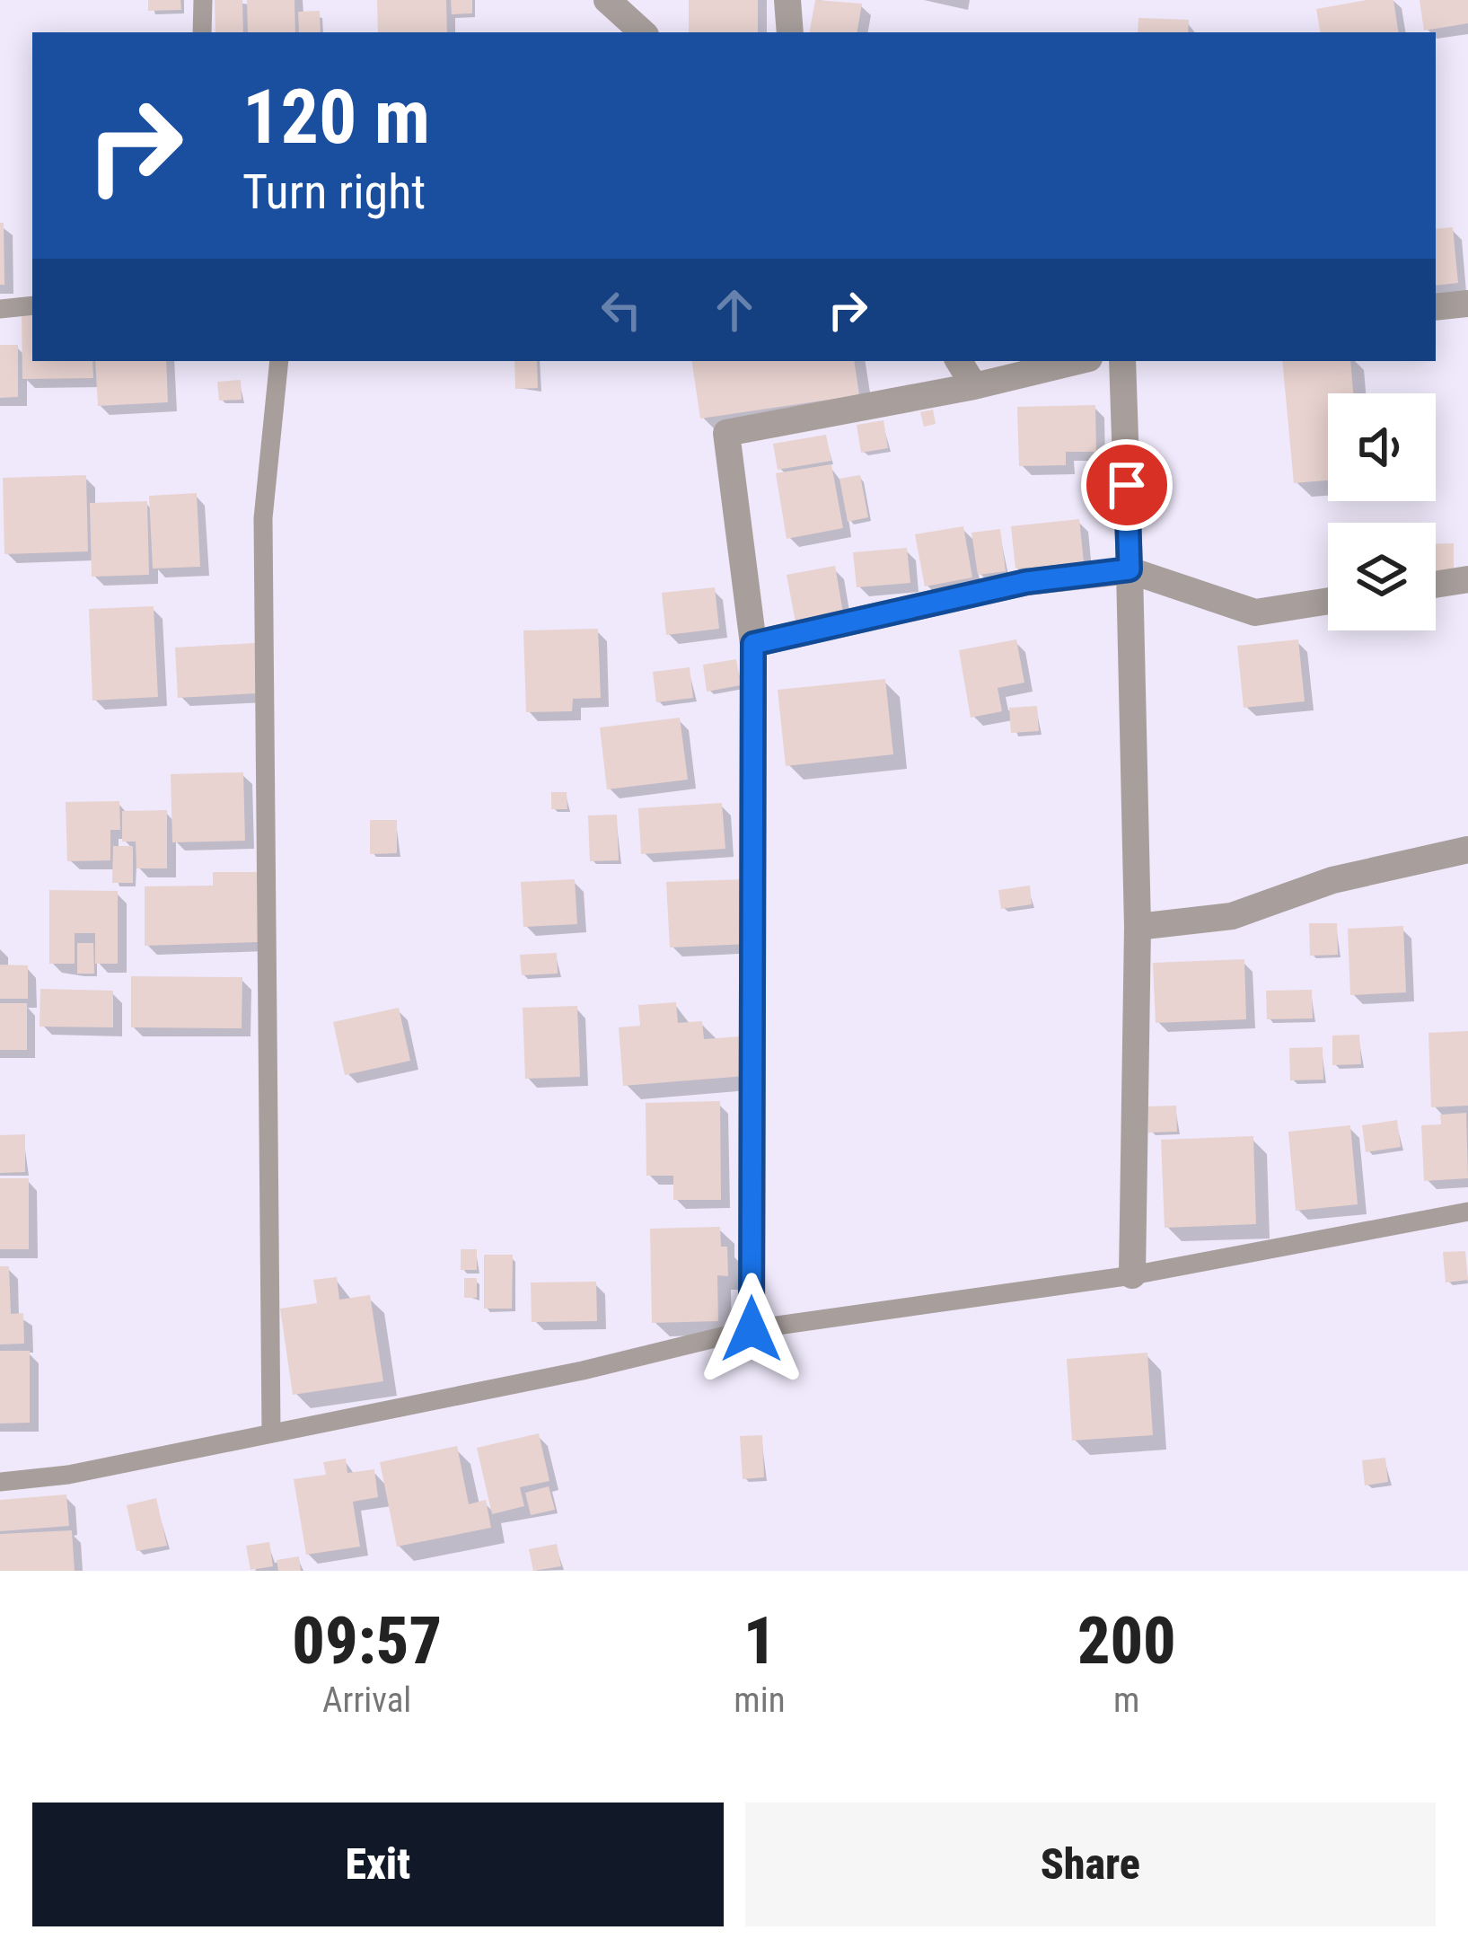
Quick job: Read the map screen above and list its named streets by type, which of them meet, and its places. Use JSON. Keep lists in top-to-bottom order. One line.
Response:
{"page":{"turn":["120 m","Turn right"],"eta":["09:57","Arrival","1","min","200","m"],"buttons":["Exit","Share"]}}
